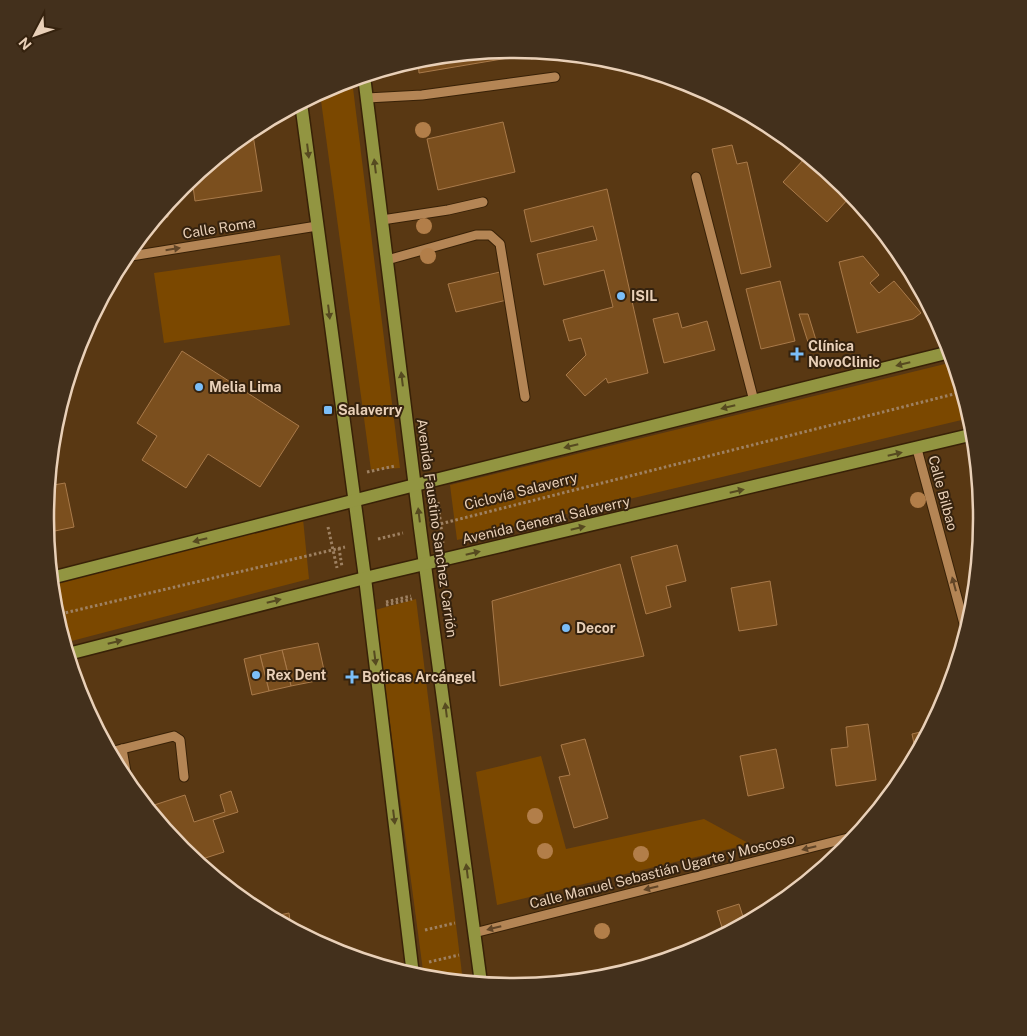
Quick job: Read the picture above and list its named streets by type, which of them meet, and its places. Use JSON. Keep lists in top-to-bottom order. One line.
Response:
{"streets":{"main road":["Avenida General Salaverry","Avenida Faustino Sanchez Carrión"],"street":["Calle Roma","Calle Bilbao","Calle Manuel Sebastián Ugarte y Moscoso"],"path":["Ciclovía Salaverry"]},"crossings":[["Ciclovía Salaverry","Avenida Faustino Sanchez Carrión"],["Calle Bilbao","Avenida General Salaverry"],["Avenida General Salaverry","Avenida Faustino Sanchez Carrión"],["Avenida Faustino Sanchez Carrión","Calle Manuel Sebastián Ugarte y Moscoso"]],"one_way":["Calle Roma","Calle Bilbao","Calle Manuel Sebastián Ugarte y Moscoso"],"places":{"other":["ISIL","Melia Lima","Decor","Rex Dent"],"health":["Clínica NovoClinic","Boticas Arcángel"],"transit":["Salaverry"]},"north":"bottom left"}
